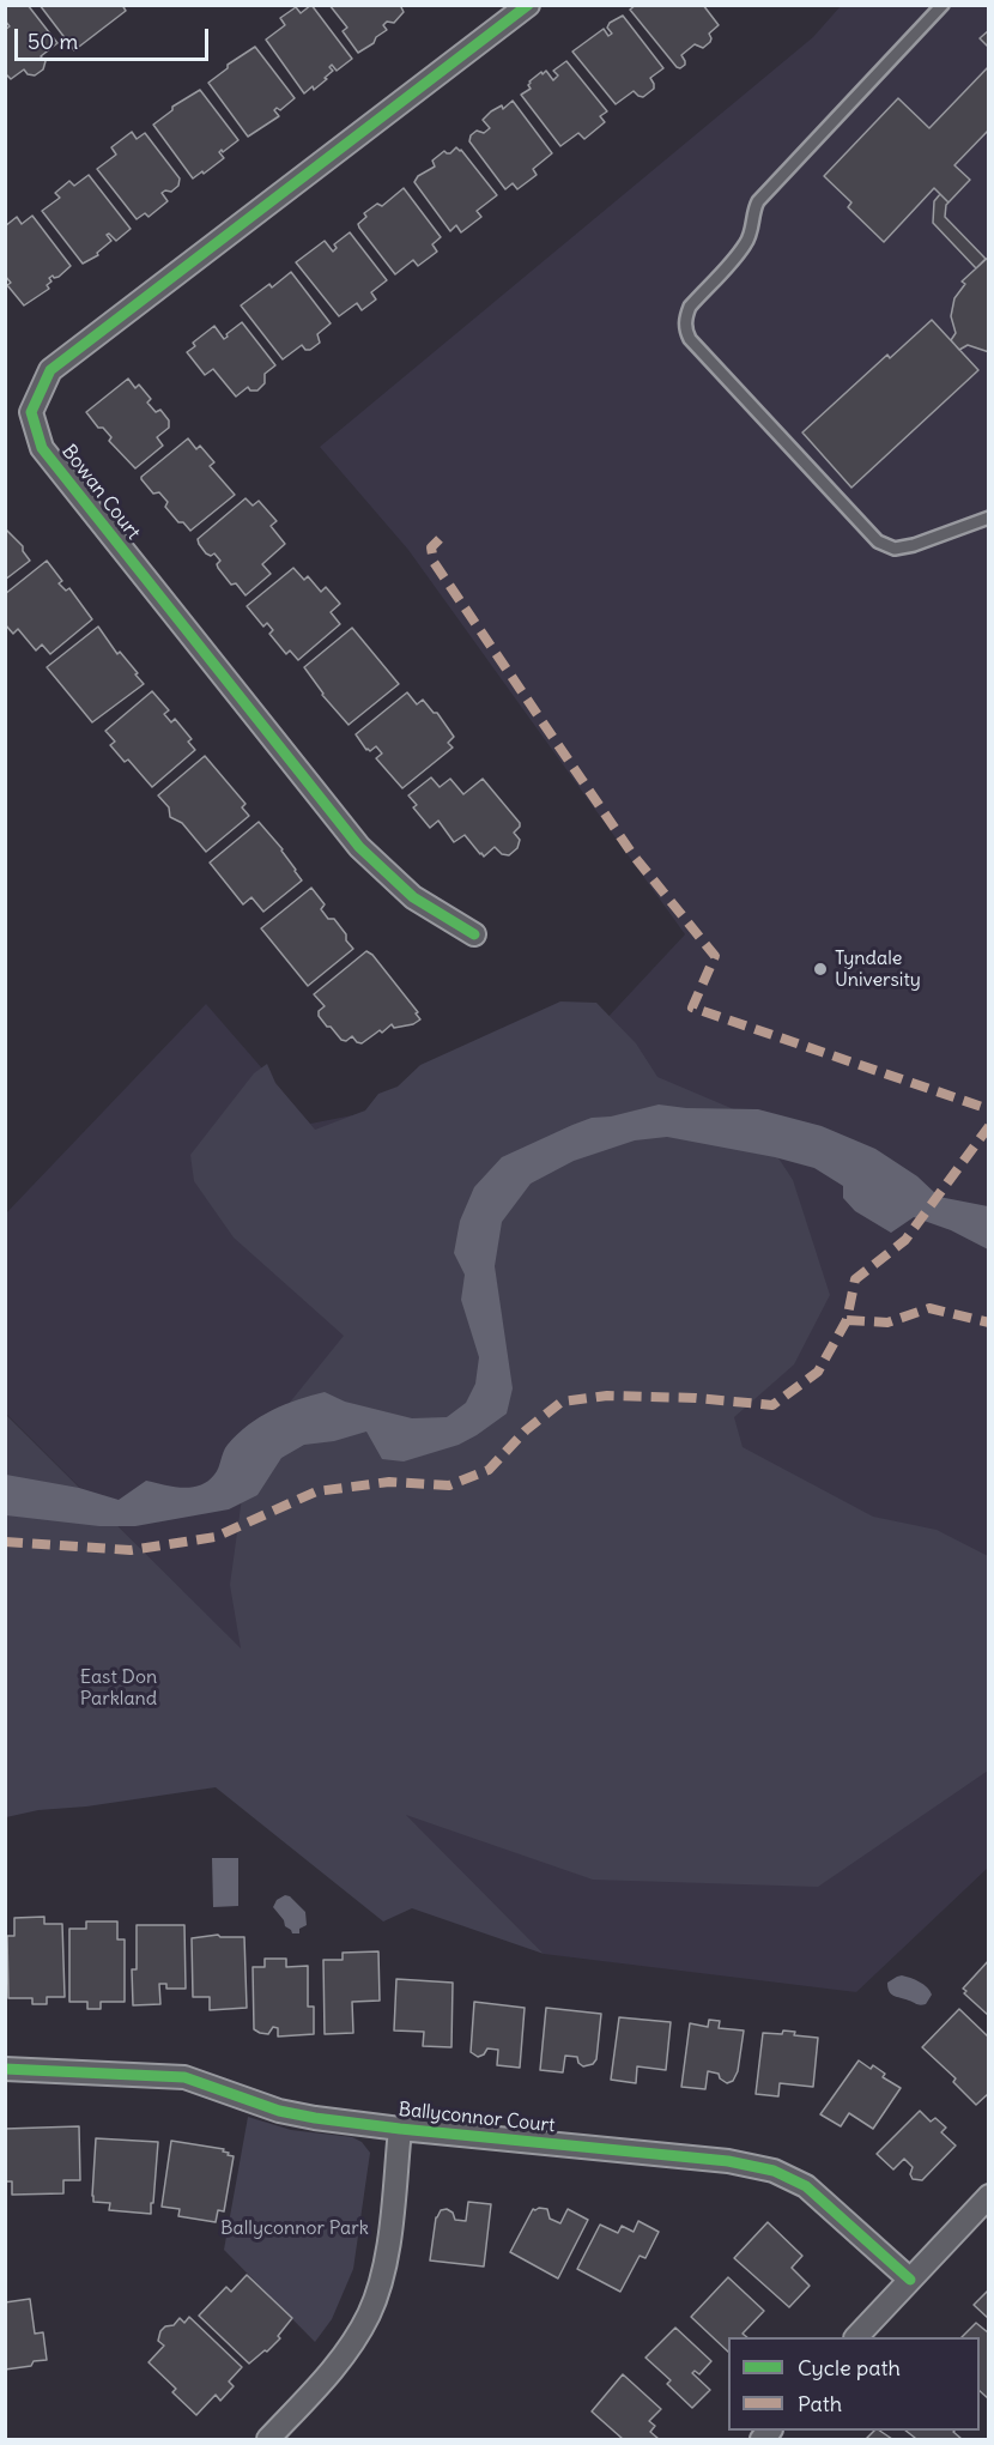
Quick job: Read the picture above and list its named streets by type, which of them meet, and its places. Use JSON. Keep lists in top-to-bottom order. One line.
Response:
{"streets":{"street":["Bowan Court","Ballyconnor Court"]},"parks":["East Don Parkland","Ballyconnor Park"],"places":["Tyndale University"],"legend":["Cycle path","Path"],"scale_bar":"50 m"}
